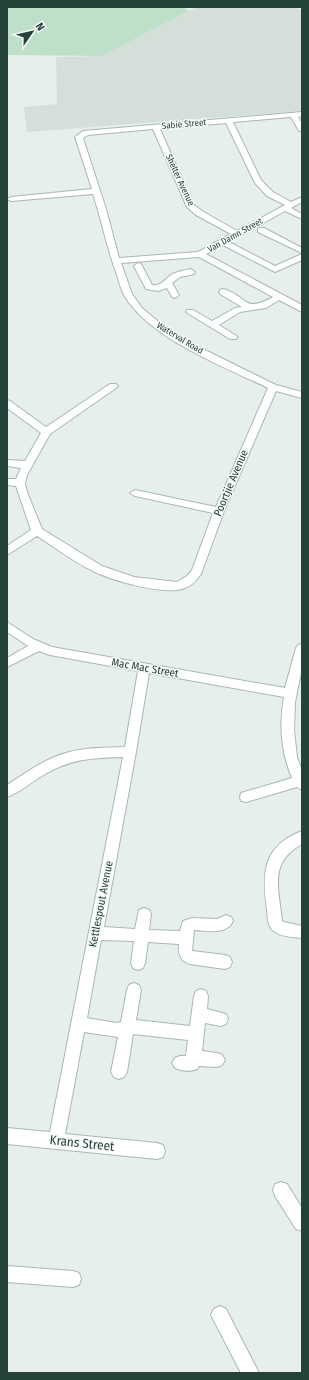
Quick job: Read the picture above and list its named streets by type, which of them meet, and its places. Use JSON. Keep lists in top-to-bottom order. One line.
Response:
{"streets":{"street":["Sabie Street","Shelter Avenue","Van Damn Street","Waterval Road","Poortjie Avenue","Mac Mac Street","Kettlespout Avenue","Krans Street"]},"crossings":[["Sabie Street","Shelter Avenue"],["Sabie Street","Waterval Road"],["Shelter Avenue","Van Damn Street"],["Van Damn Street","Waterval Road"],["Waterval Road","Poortjie Avenue"],["Mac Mac Street","Kettlespout Avenue"],["Kettlespout Avenue","Krans Street"]],"north":"top right"}
